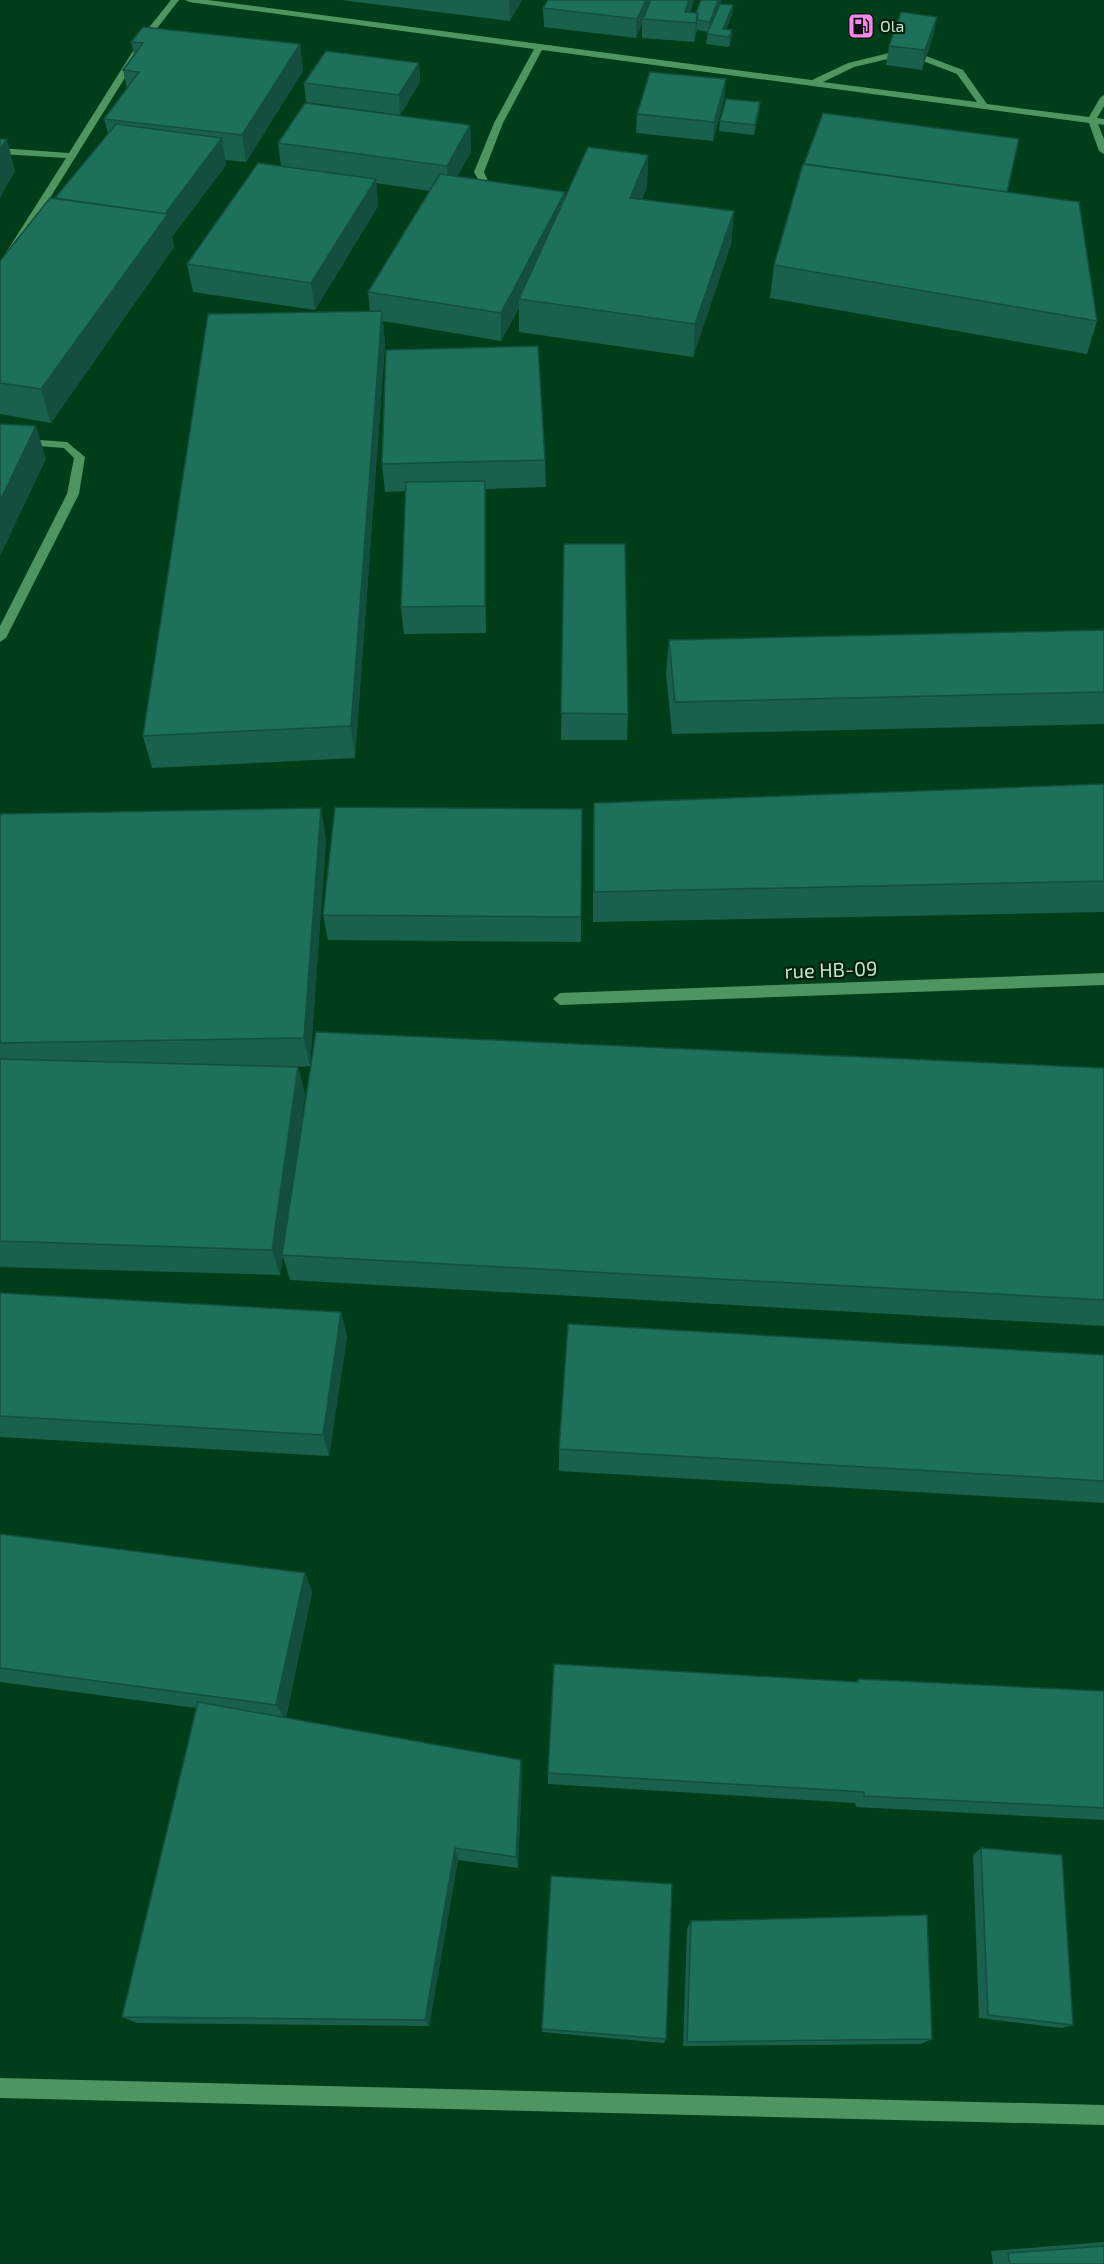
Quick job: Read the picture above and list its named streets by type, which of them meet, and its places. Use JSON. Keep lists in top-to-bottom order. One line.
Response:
{"streets":{"street":["rue HB-09"]},"places":{"fuel station":["Ola"]}}
